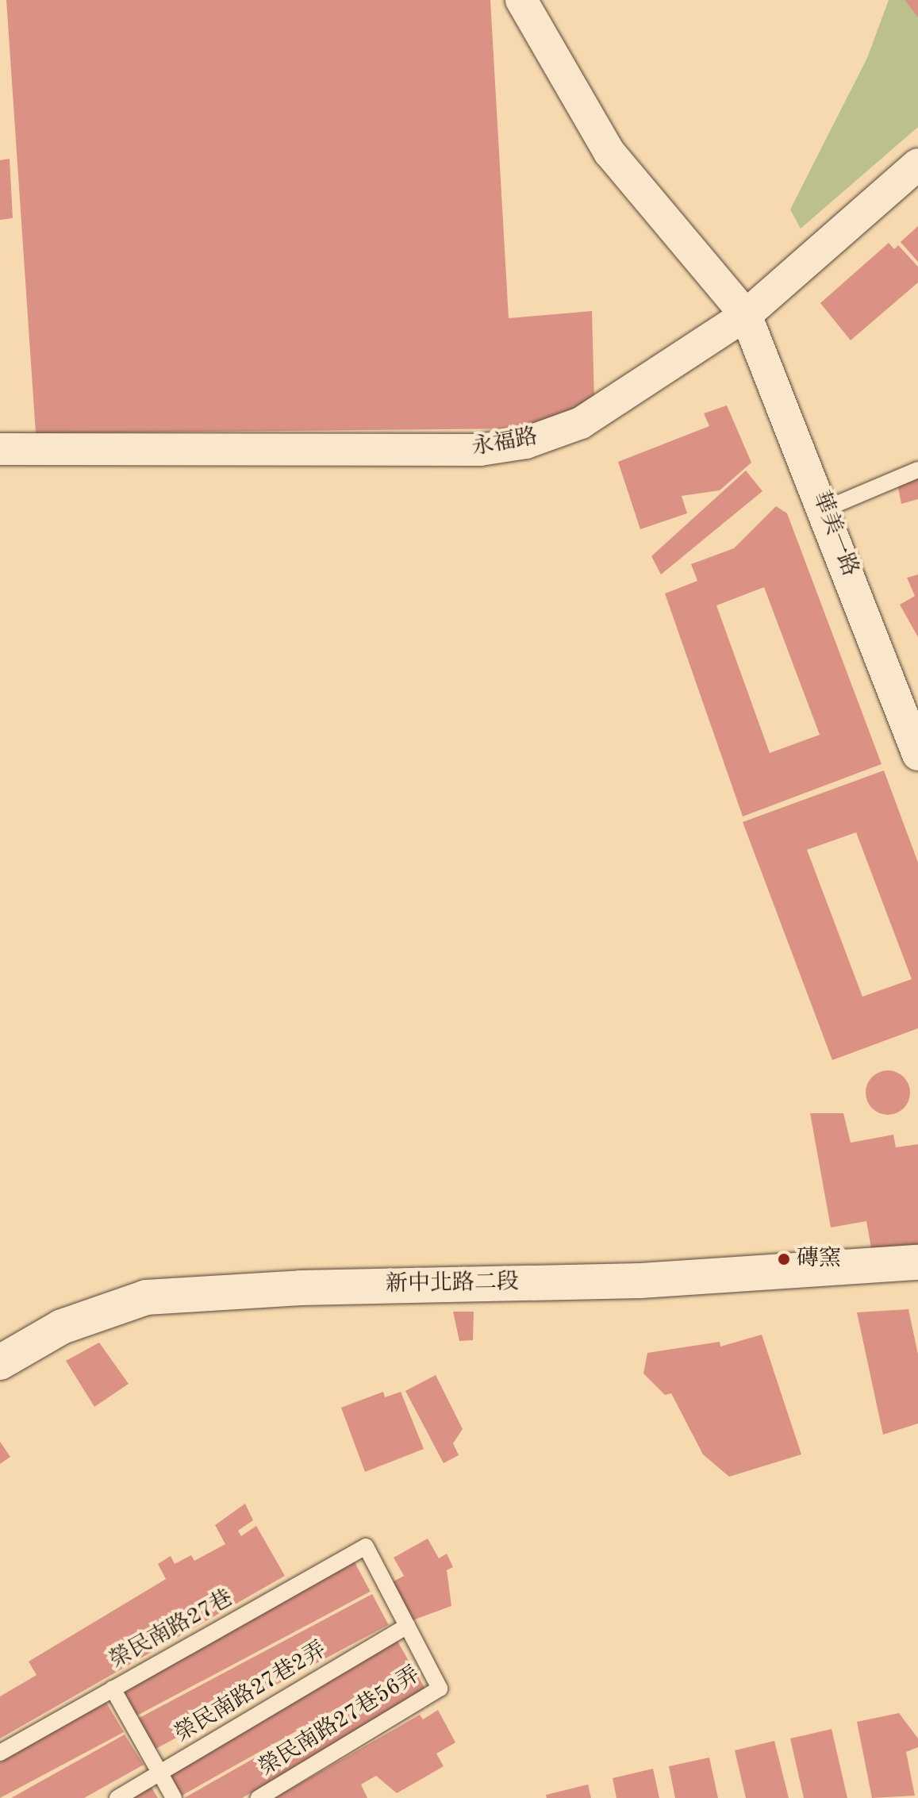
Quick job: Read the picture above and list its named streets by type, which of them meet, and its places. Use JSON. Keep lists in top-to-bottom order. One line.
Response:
{"streets":{"street":["永福路","華美一路","新中北路二段"],"lane":["榮民南路27巷","榮民南路27巷2弄","榮民南路27巷56弄"]},"crossings":[["永福路","華美一路"],["榮民南路27巷","榮民南路27巷56弄"],["榮民南路27巷2弄","榮民南路27巷56弄"]],"places":["磚窯"]}
